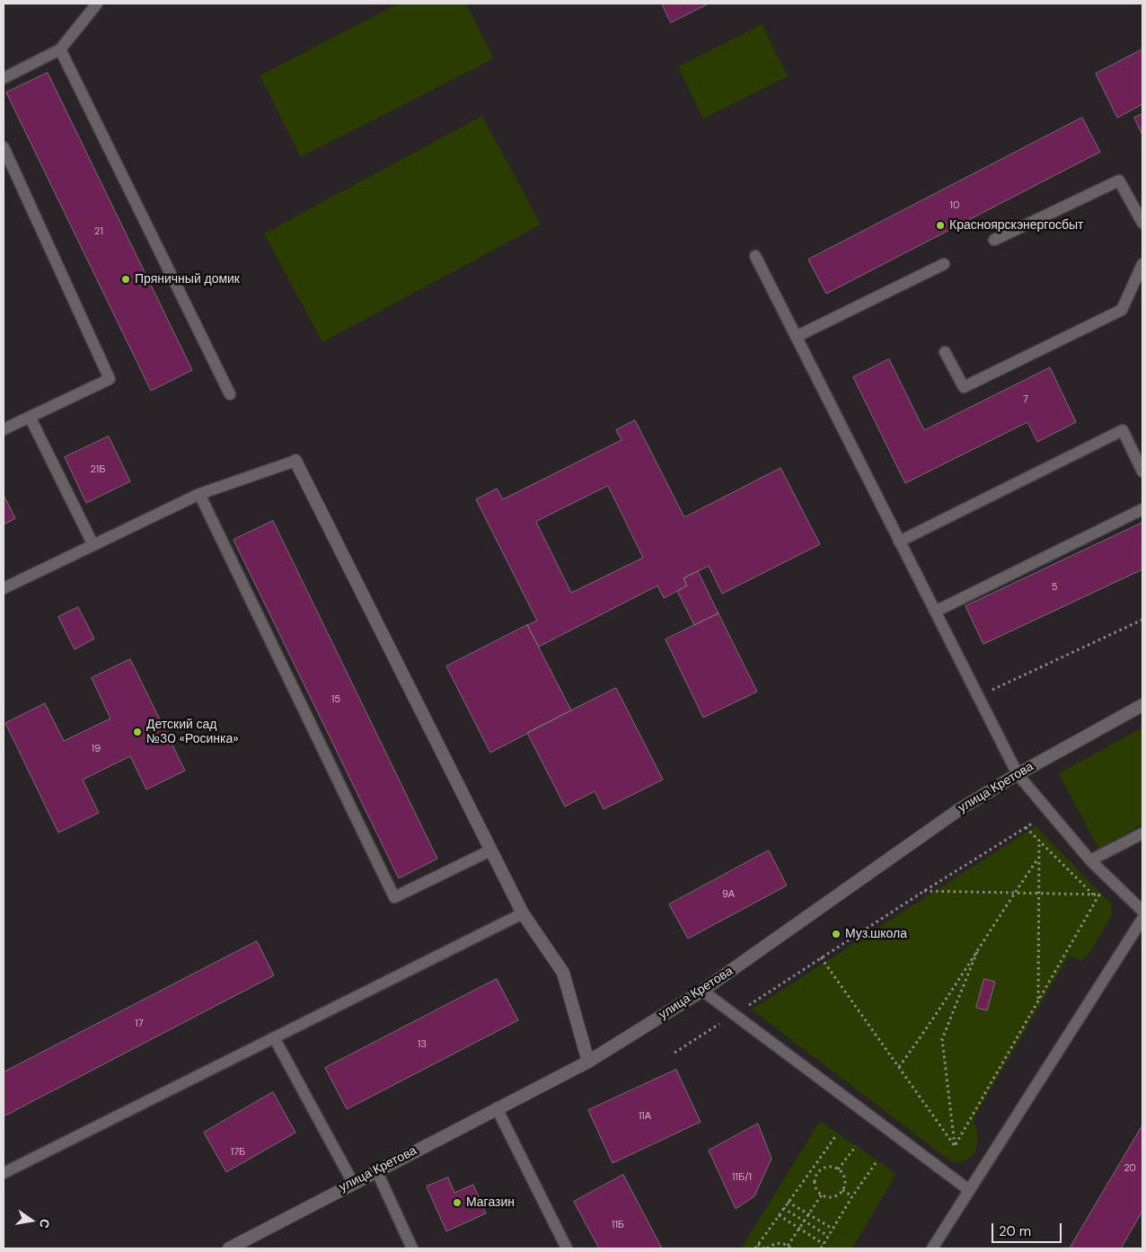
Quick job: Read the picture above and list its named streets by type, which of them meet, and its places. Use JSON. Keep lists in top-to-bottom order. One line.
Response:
{"streets":{"street":["улица Кретова"]},"places":["Красноярскэнергосбыт","Пряничный домик","Детский сад №30 «Росинка»","Муз.школа","Магазин"],"house_numbers":["10","21","7","21Б","5","15","19","9А","17","13","11А","17Б","20","11Б/1","11Б"],"scale_bar":"20 m","north":"right"}
